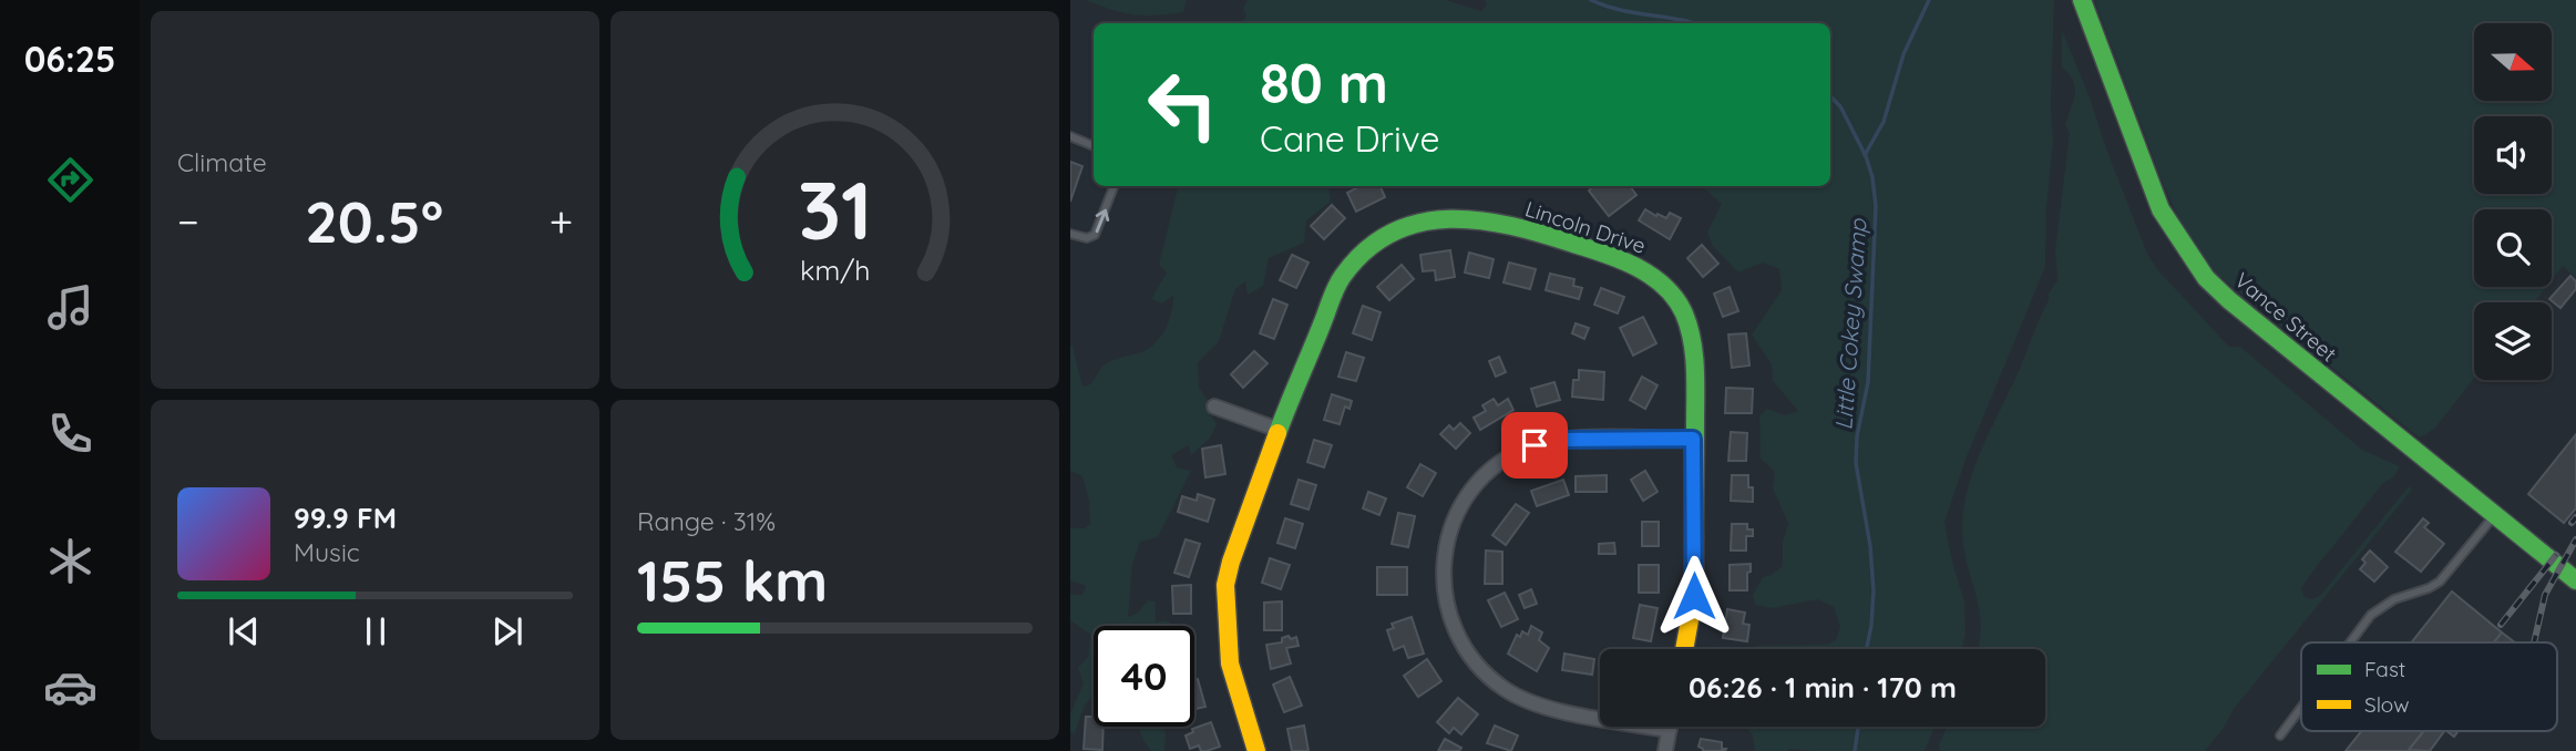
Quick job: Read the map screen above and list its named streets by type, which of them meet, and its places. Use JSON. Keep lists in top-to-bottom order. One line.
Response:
{"streets":{"street":["Lincoln Drive","Vance Street"]},"water":["Little Cokey Swamp"],"legend":["Fast","Slow"],"north":"right","page":{"tabs":"06:25","tile":["Climate",["Range · 31%","155 km"]],"turn":["80 m","Cane Drive"],"heat":["−","20.5°","+"],"song":["99.9 FM","Music"],"limit":"40","trip":"06:26 · 1 min · 170 m","gauge":["31","km/h"]}}
